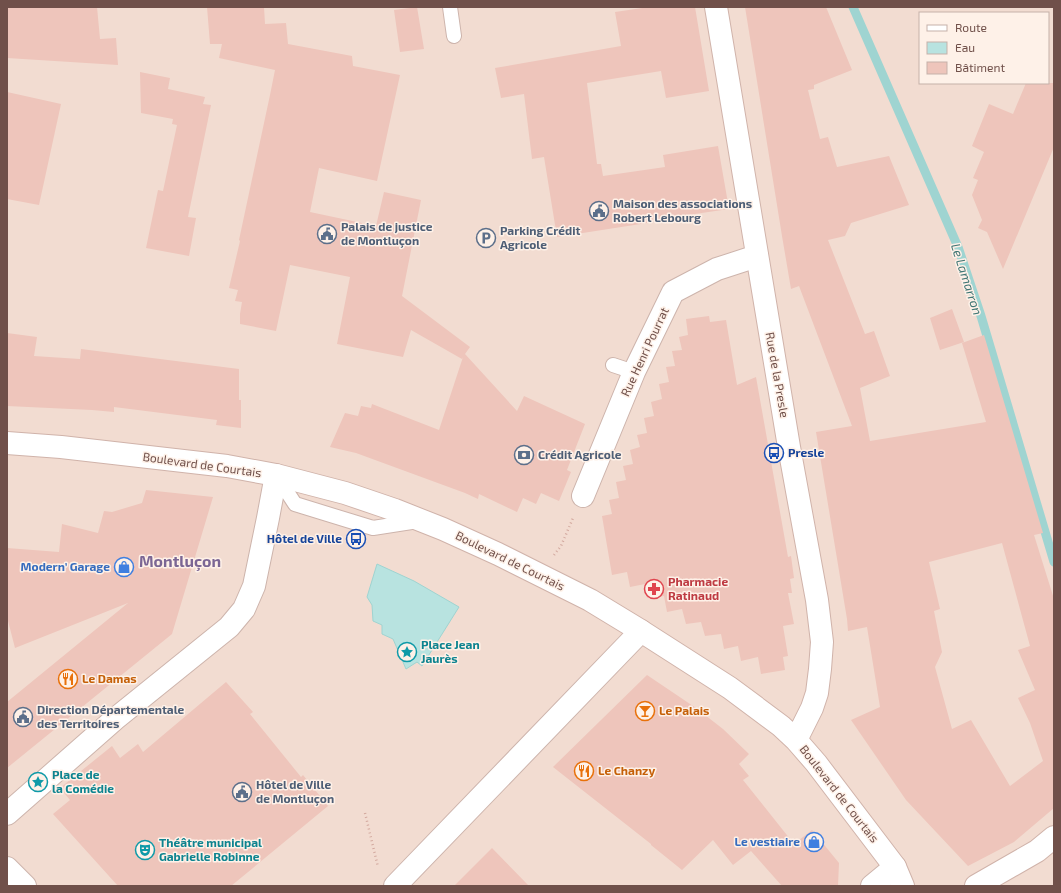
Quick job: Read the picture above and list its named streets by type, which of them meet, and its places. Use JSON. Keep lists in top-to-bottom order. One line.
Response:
{"streets":{"main road":["Rue Henri Pourrat","Rue de la Presle","Boulevard de Courtais"]},"crossings":[["Rue Henri Pourrat","Rue de la Presle"],["Rue de la Presle","Boulevard de Courtais"]],"districts":["Montluçon"],"water":["Le Lamarron"],"places":{"public building":["Maison des associations Robert Lebourg","Palais de justice de Montluçon","Direction Départementale des Territoires","Hôtel de Ville de Montluçon"],"parking":["Parking Crédit Agricole"],"bus stop":["Presle","Hôtel de Ville"],"bank":["Crédit Agricole"],"shop":["Modern’ Garage","Le vestiaire"],"pharmacy":["Pharmacie Ratinaud"],"place":["Place Jean Jaurès","Place de la Comédie"],"restaurant":["Le Damas","Le Chanzy"],"bar":["Le Palais"],"theatre":["Théâtre municipal Gabrielle Robinne"]},"legend":["Route","Eau","Bâtiment"]}
